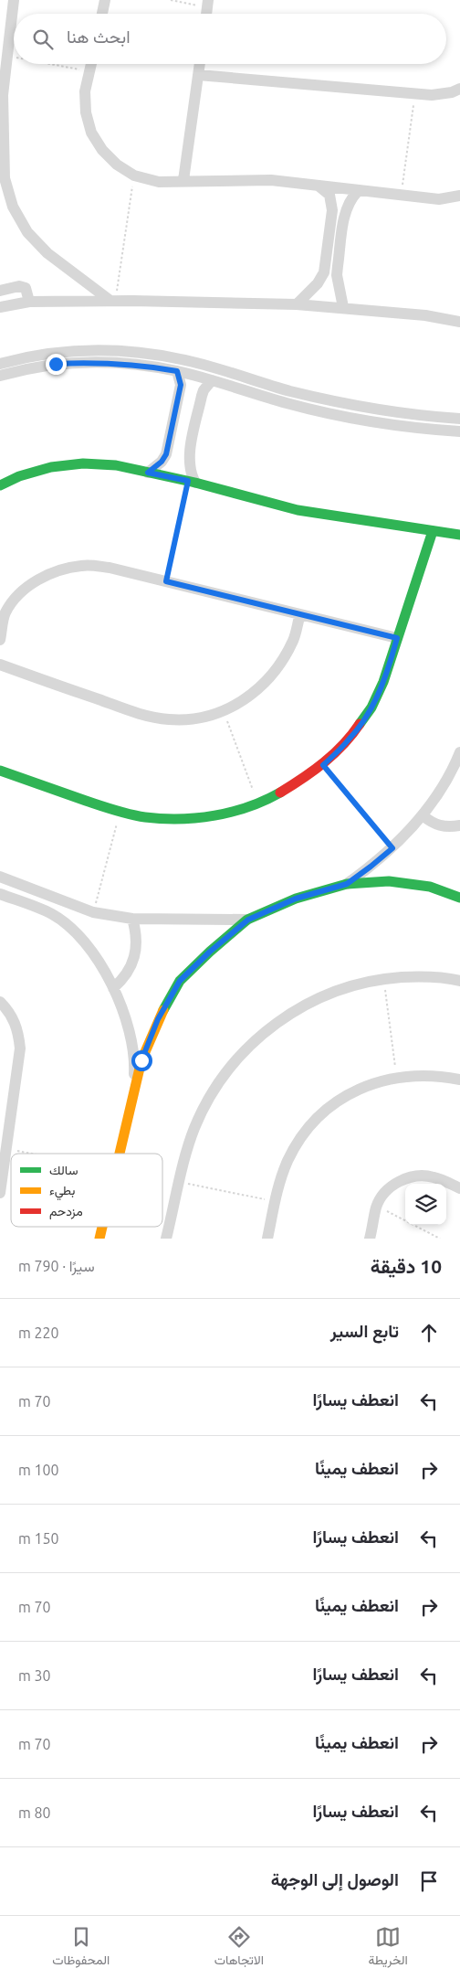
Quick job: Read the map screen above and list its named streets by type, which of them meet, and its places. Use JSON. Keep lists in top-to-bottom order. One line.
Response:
{"legend":["سالك","بطيء","مزدحم"],"page":{"search":"ابحث هنا","heading":["10 دقيقة","سيرًا · 790 m"],"list":[["تابع السير","220 m"],["انعطف يسارًا","70 m"],["انعطف يمينًا","100 m"],["انعطف يسارًا","150 m"],["انعطف يمينًا","70 m"],["انعطف يسارًا","30 m"],["انعطف يمينًا","70 m"],["انعطف يسارًا","80 m"],"الوصول إلى الوجهة"],"nav":["الخريطة","الاتجاهات","المحفوظات"]}}
